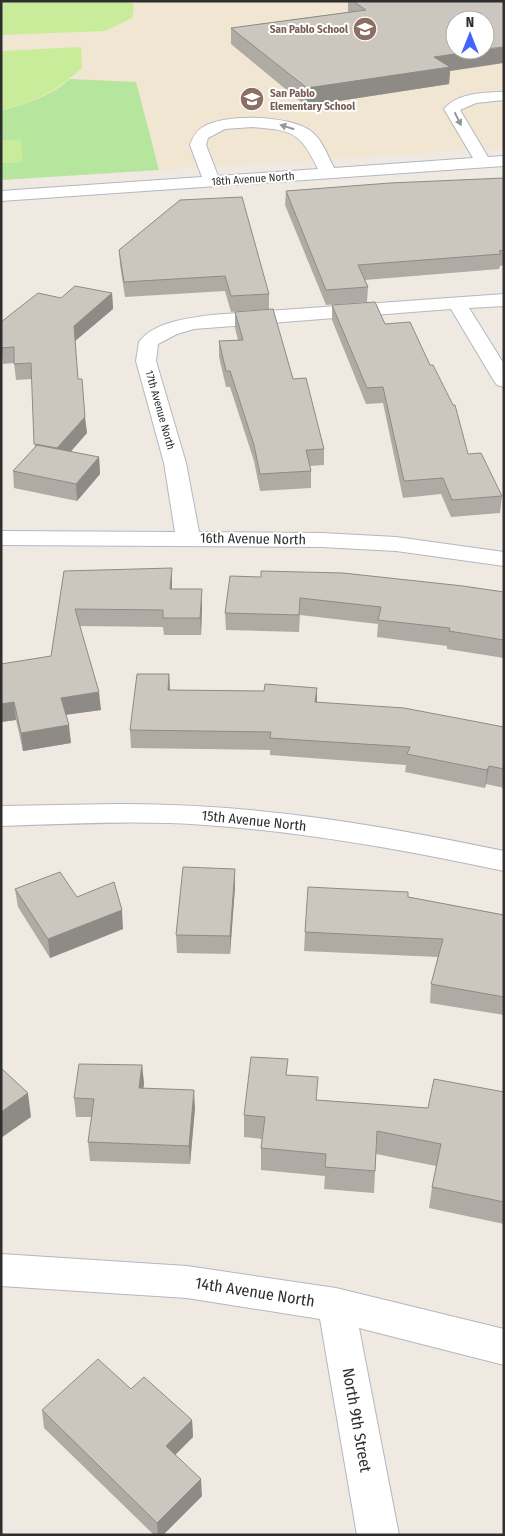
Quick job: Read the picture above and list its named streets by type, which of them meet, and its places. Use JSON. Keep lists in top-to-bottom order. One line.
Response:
{"streets":{"street":["18th Avenue North","17th Avenue North","16th Avenue North","15th Avenue North","14th Avenue North","North 9th Street"]},"crossings":[["17th Avenue North","16th Avenue North"],["14th Avenue North","North 9th Street"]],"places":{"school or university":["San Pablo School","San Pablo Elementary School"]},"north":"top"}
